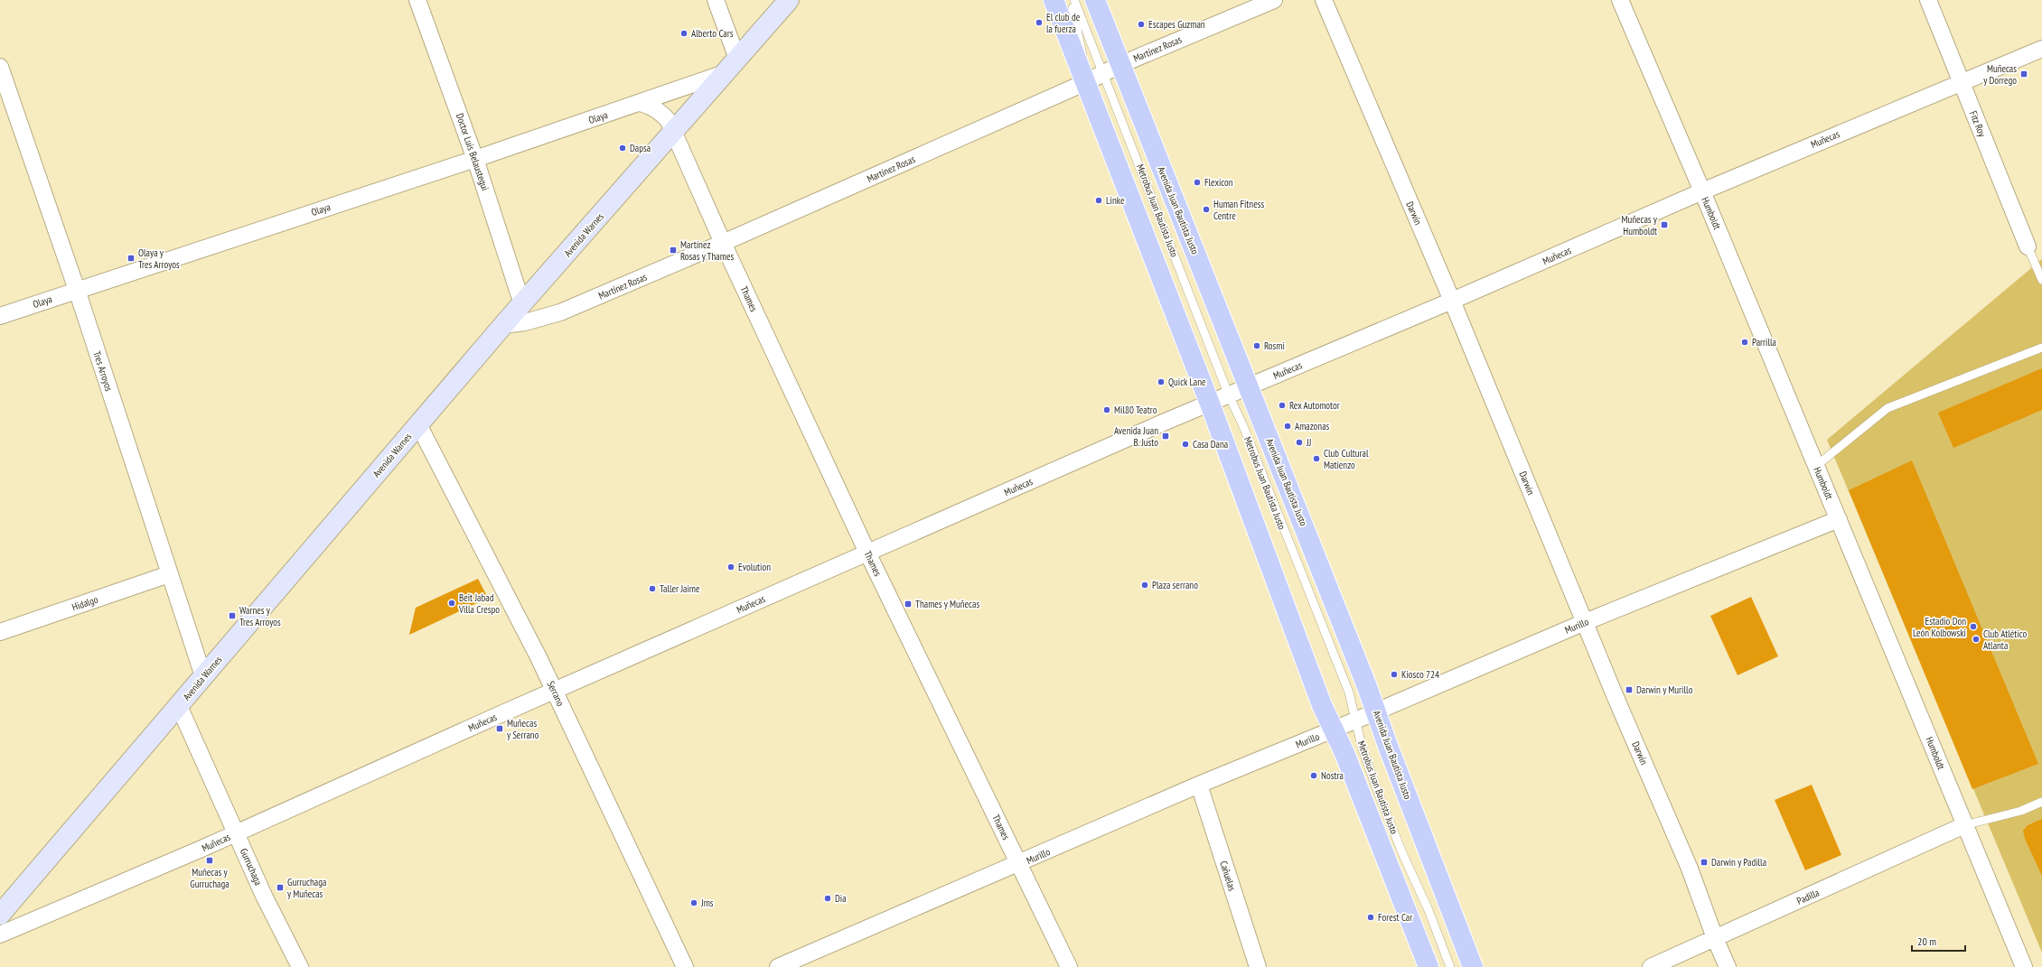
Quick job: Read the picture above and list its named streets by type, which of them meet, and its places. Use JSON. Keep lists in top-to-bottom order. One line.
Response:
{"streets":{"main road":["Avenida Juan Bautista Justo","Avenida Warnes"],"street":["Martínez Rosas","Olaya","Fitz Roy","Muñecas","Doctor Luis Belaustegui","Darwin","Humboldt","Thames","Tres Arroyos","Hidalgo","Murillo","Serrano","Gurruchaga","Cañuelas","Padilla"],"lane":["Metrobus Juan Bautista Justo"]},"crossings":[["Martínez Rosas","Metrobus Juan Bautista Justo"],["Martínez Rosas","Avenida Juan Bautista Justo"],["Martínez Rosas","Avenida Warnes"],["Martínez Rosas","Thames"],["Olaya","Doctor Luis Belaustegui"],["Olaya","Avenida Warnes"],["Olaya","Tres Arroyos"],["Fitz Roy","Muñecas"],["Muñecas","Metrobus Juan Bautista Justo"],["Muñecas","Avenida Juan Bautista Justo"],["Muñecas","Darwin"],["Muñecas","Humboldt"],["Muñecas","Thames"],["Muñecas","Serrano"],["Muñecas","Gurruchaga"],["Doctor Luis Belaustegui","Avenida Warnes"],["Metrobus Juan Bautista Justo","Murillo"],["Avenida Juan Bautista Justo","Murillo"],["Darwin","Murillo"],["Darwin","Padilla"],["Humboldt","Murillo"],["Humboldt","Padilla"],["Avenida Warnes","Thames"],["Avenida Warnes","Tres Arroyos"],["Avenida Warnes","Serrano"],["Avenida Warnes","Gurruchaga"],["Thames","Murillo"],["Tres Arroyos","Hidalgo"],["Murillo","Cañuelas"]],"places":{"other":["El club de la fuerza","Escapes Guzman","Alberto Cars","Dapsa","Flexicon","Linke","Human Fitness Centre","Parrilla","Rosmi","Quick Lane","Rex Automotor","Mil80 Teatro","Amazonas","JJ","Casa Dana","Club Cultural Matienzo","Evolution","Plaza serrano","Taller Jaime","Beit Jabad Villa Crespo","Estadio Don León Kolbowski","Club Atlético Atlanta","Kiosco 724","Nostra","Dia","Jms","Forest Car"],"transit":["Muñecas y Dorrego","Muñecas y Humboldt","Martínez Rosas y Thames","Olaya y Tres Arroyos","Avenida Juan B. Justo","Thames y Muñecas","Warnes y Tres Arroyos","Darwin y Murillo","Muñecas y Serrano","Muñecas y Gurruchaga","Darwin y Padilla","Gurruchaga y Muñecas"]},"scale_bar":"20 m"}
